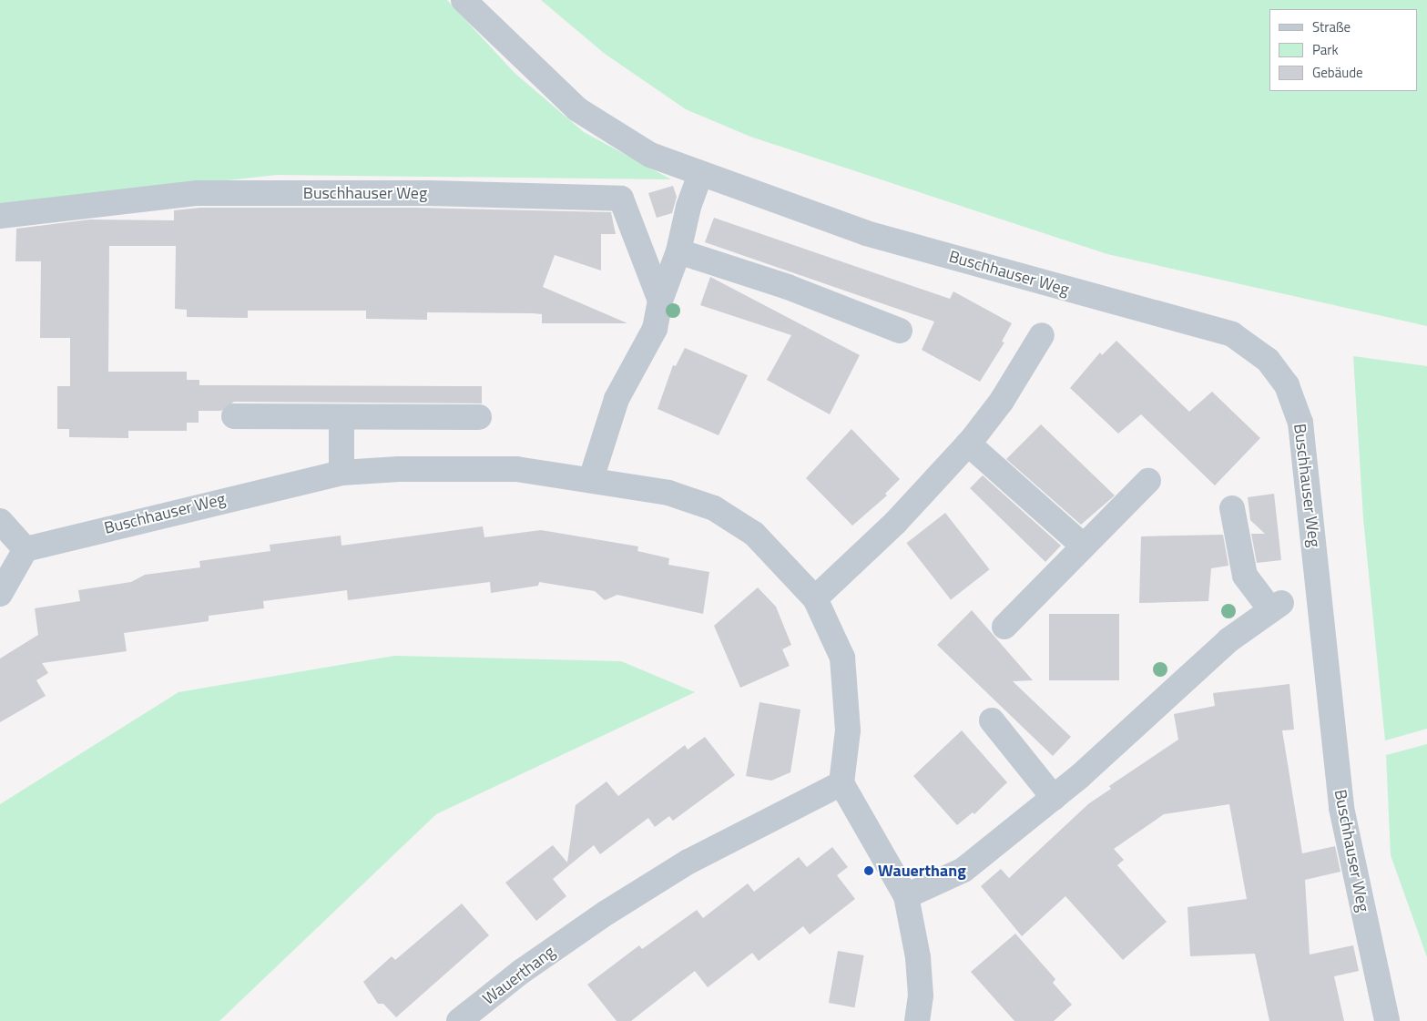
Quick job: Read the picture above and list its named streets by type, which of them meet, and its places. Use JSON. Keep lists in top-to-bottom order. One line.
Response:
{"streets":{"street":["Buschhauser Weg","Wauerthang"]},"crossings":[["Buschhauser Weg","Wauerthang"]],"places":["Wauerthang"],"legend":["Straße","Park","Gebäude"]}
